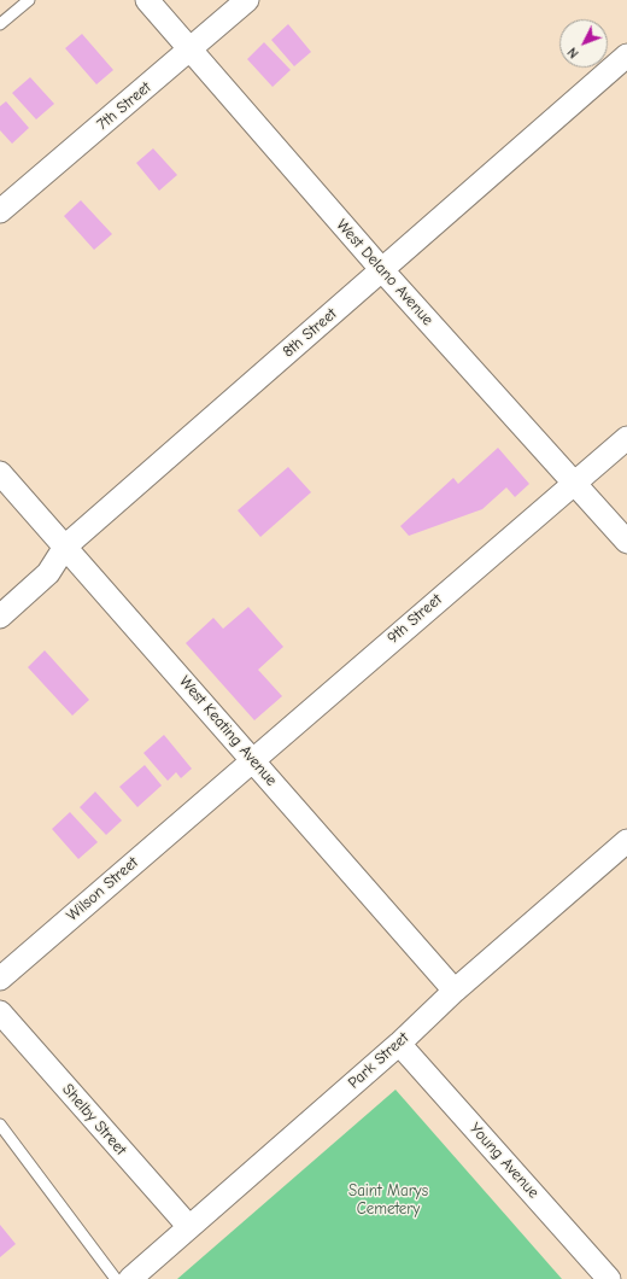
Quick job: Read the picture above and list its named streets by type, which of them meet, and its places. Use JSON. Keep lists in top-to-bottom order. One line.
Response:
{"streets":{"street":["7th Street","West Delano Avenue","8th Street","9th Street","West Keating Avenue","Wilson Street","Park Street","Shelby Street","Young Avenue"]},"crossings":[["7th Street","West Delano Avenue"],["West Delano Avenue","8th Street"],["West Delano Avenue","9th Street"],["8th Street","West Keating Avenue"],["9th Street","West Keating Avenue"],["9th Street","Wilson Street"],["West Keating Avenue","Park Street"],["Park Street","Shelby Street"],["Park Street","Young Avenue"]],"parks":["Saint Marys Cemetery"],"north":"bottom left"}
